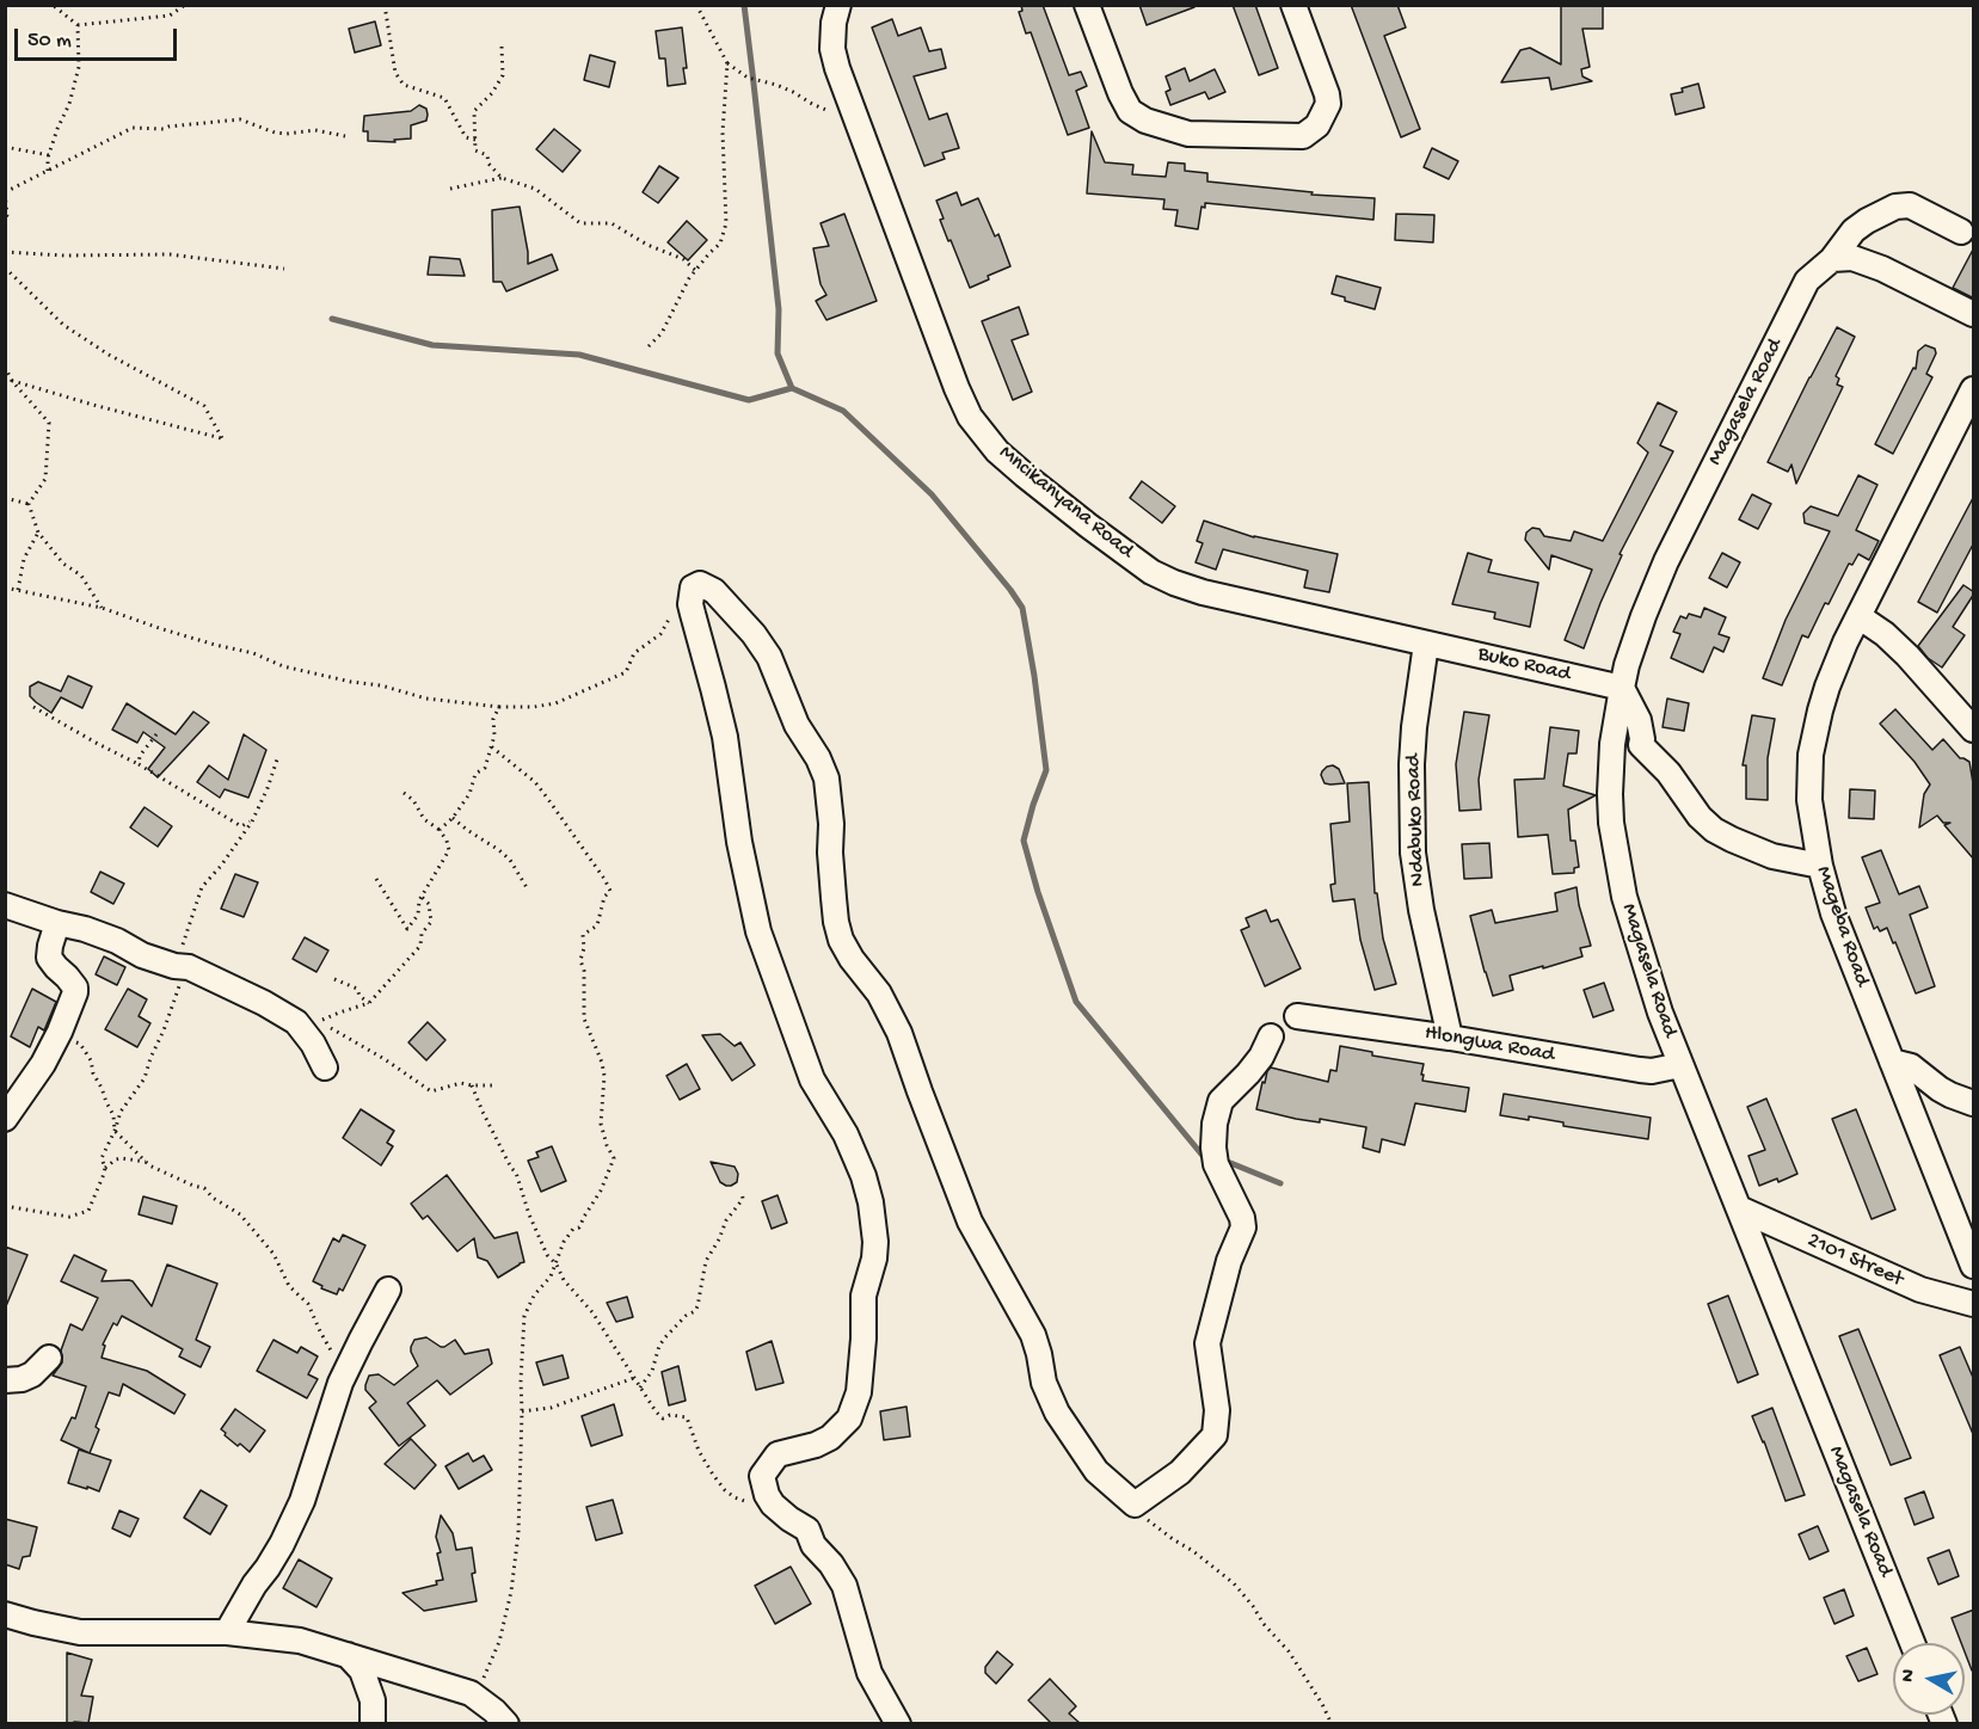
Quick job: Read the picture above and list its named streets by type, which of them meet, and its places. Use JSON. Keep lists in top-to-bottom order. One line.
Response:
{"streets":{"street":["Magasela Road","Mncikanyana Road","Buko Road","Ndabuko Road","Mageba Road","Hlongwa Road","2101 Street"]},"crossings":[["Magasela Road","Buko Road"],["Magasela Road","Hlongwa Road"],["Magasela Road","2101 Street"],["Mncikanyana Road","Buko Road"],["Mncikanyana Road","Ndabuko Road"],["Buko Road","Ndabuko Road"],["Ndabuko Road","Hlongwa Road"]],"scale_bar":"50 m","north":"left"}
